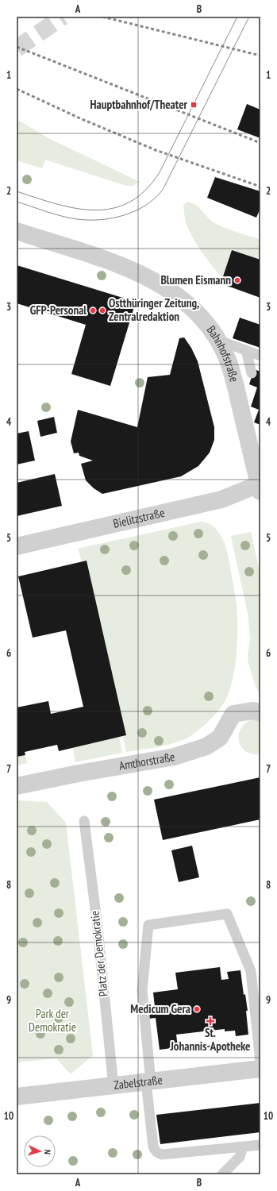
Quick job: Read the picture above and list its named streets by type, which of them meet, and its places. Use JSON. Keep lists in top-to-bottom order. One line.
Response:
{"streets":{"street":["Bahnhofstraße","Bielitzstraße","Amthorstraße","Zabelstraße"],"lane":["Platz der Demokratie"]},"crossings":[["Bahnhofstraße","Bielitzstraße"],["Platz der Demokratie","Zabelstraße"]],"parks":["Park der Demokratie"],"places":{"transit":["Hauptbahnhof/Theater"],"other":["Blumen Eismann","GFP-Personal","Ostthüringer Zeitung, Zentralredaktion","Medicum Gera"],"health":["St. Johannis-Apotheke"]},"north":"right","grid":{"columns":["A","B"],"rows":["1","2","3","4","5","6","7","8","9","10"]}}
